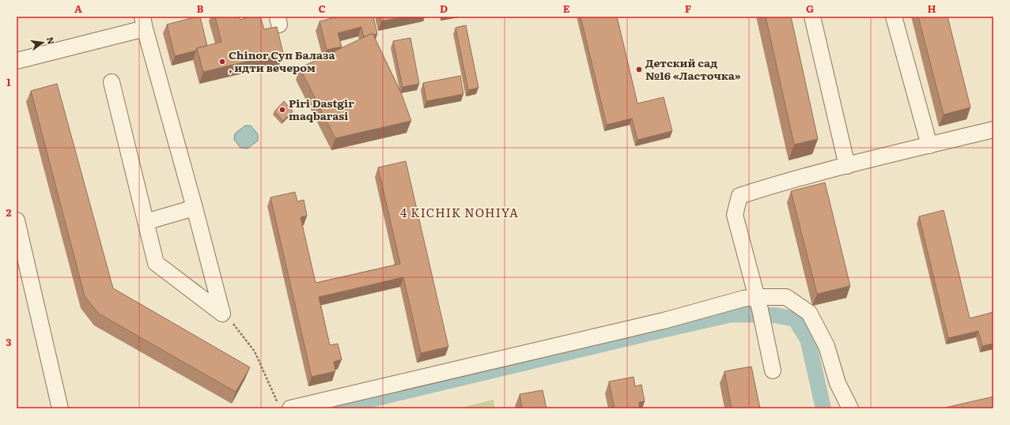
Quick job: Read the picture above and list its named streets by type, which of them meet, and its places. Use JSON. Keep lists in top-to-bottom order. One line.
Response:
{"districts":["4 KICHIK NOHIYA"],"places":["Chinor Суп Балаза , идти вечером","Детский сад №16 «Ласточка»","Piri Dastgir maqbarasi"],"north":"right","grid":{"columns":["A","B","C","D","E","F","G","H"],"rows":["1","2","3"]}}
